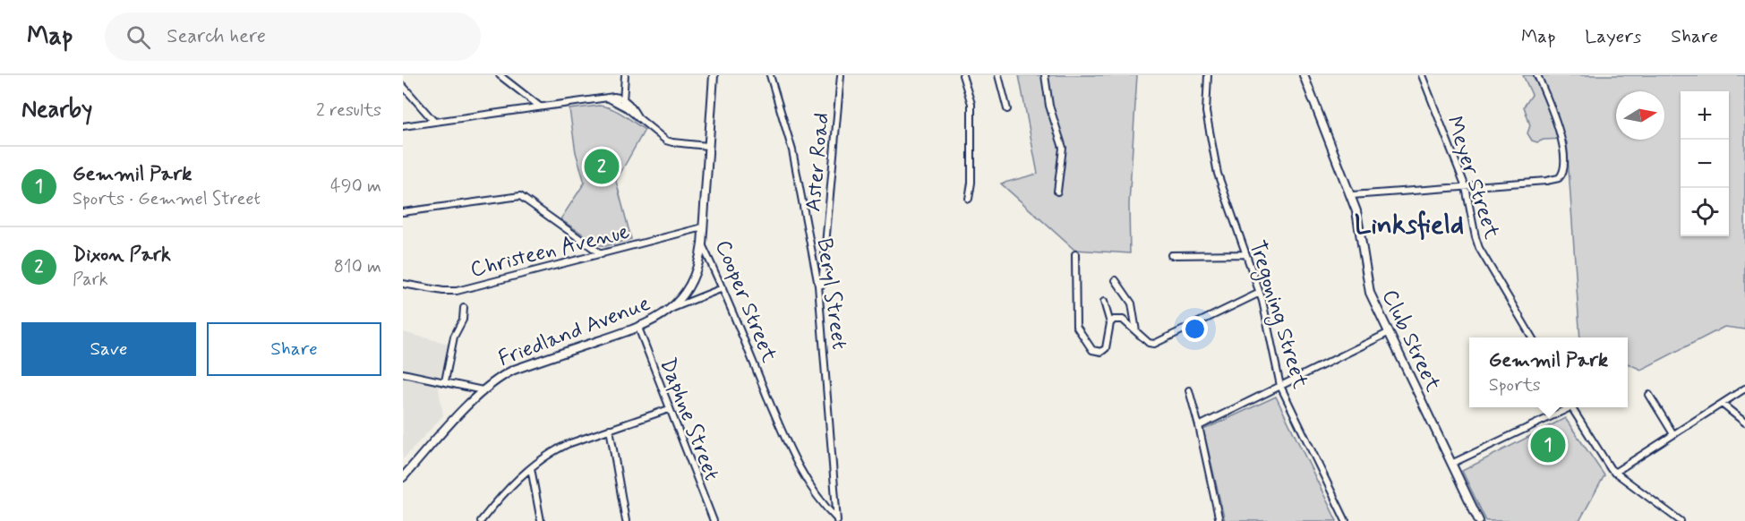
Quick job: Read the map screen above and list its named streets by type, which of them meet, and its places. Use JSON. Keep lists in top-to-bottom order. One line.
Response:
{"streets":{"main road":["Cooper Street","Friedland Avenue","Club Street"],"street":["Aster Road","Meyer Street","Christeen Avenue","Beryl Street","Tregoning Street","Daphne Street"]},"crossings":[["Aster Road","Beryl Street"],["Christeen Avenue","Cooper Street"],["Beryl Street","Cooper Street"],["Cooper Street","Friedland Avenue"],["Friedland Avenue","Daphne Street"]],"districts":["Linksfield"],"north":"right","page":{"header":"Map","search":"Search here","nav":["Map","Layers","Share"],"heading":["Nearby","2 results"],"map_buttons":["+","−"],"list":[{"mark":"1","name":"Gemmil Park","note":"Sports · Gemmel Street","value":"490 m"},{"mark":"2","name":"Dixon Park","note":"Park","value":"810 m"}],"pins":["2","1"],"buttons":["Save","Share"],"popup":["Gemmil Park","Sports"]}}
